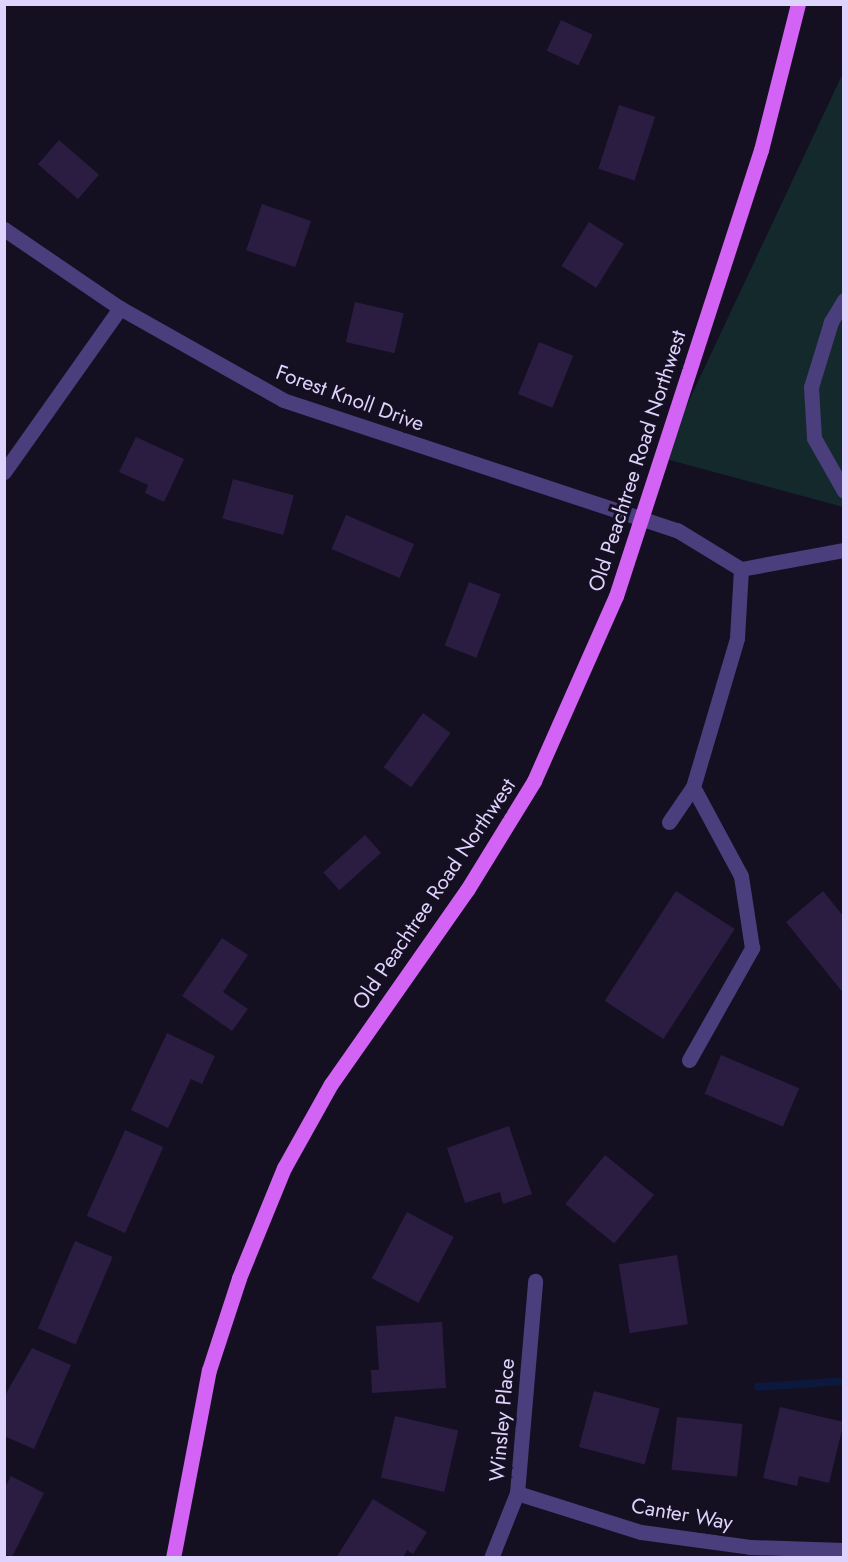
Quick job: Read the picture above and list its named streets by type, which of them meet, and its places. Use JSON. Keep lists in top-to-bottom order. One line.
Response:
{"streets":{"main road":["Old Peachtree Road Northwest"],"street":["Forest Knoll Drive","Winsley Place","Canter Way"]},"crossings":[["Forest Knoll Drive","Old Peachtree Road Northwest"],["Winsley Place","Canter Way"]]}
